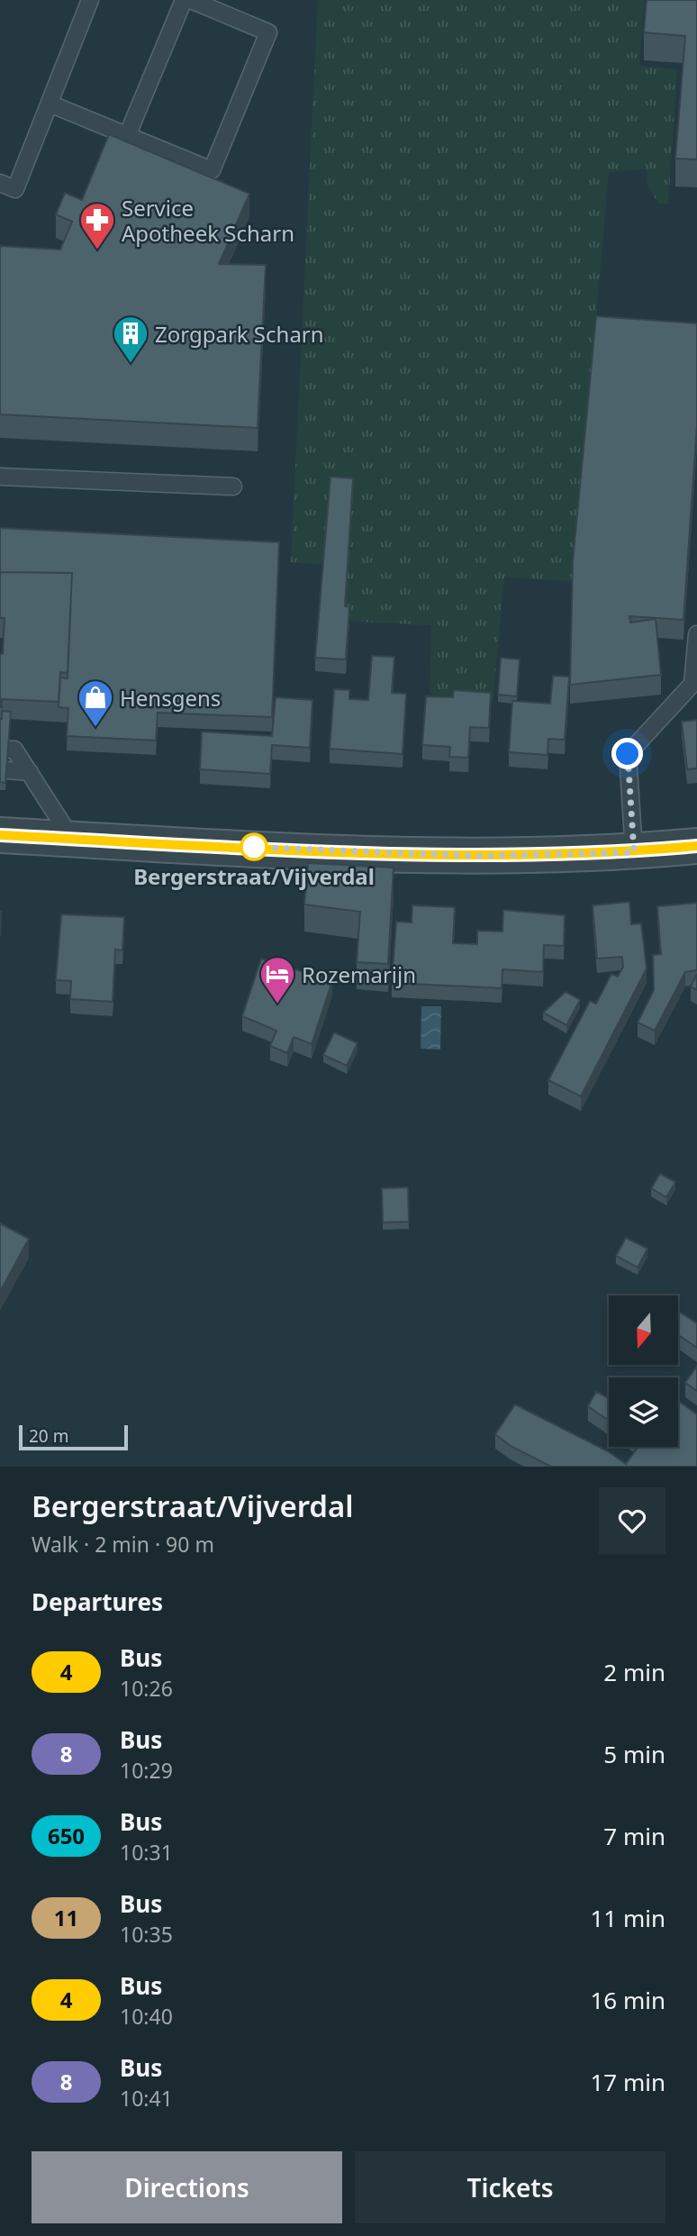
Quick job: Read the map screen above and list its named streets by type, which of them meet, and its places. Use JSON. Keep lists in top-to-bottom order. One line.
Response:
{"places":{"pharmacy":["Service Apotheek Scharn"],"building":["Zorgpark Scharn"],"shop":["Hensgens"],"other":["Bergerstraat/Vijverdal"],"hotel":["Rozemarijn"]},"lines":["bus line 4"],"scale_bar":"20 m","north":"bottom","page":{"scale":"20 m","heading":[["Bergerstraat/Vijverdal","Walk · 2 min · 90 m"],"Departures"],"list":[{"mark":"4","name":"Bus","note":"10:26","value":"2 min"},{"mark":"8","name":"Bus","note":"10:29","value":"5 min"},{"mark":"650","name":"Bus","note":"10:31","value":"7 min"},{"mark":"11","name":"Bus","note":"10:35","value":"11 min"},{"mark":"4","name":"Bus","note":"10:40","value":"16 min"},{"mark":"8","name":"Bus","note":"10:41","value":"17 min"}],"buttons":["Directions","Tickets"]}}
